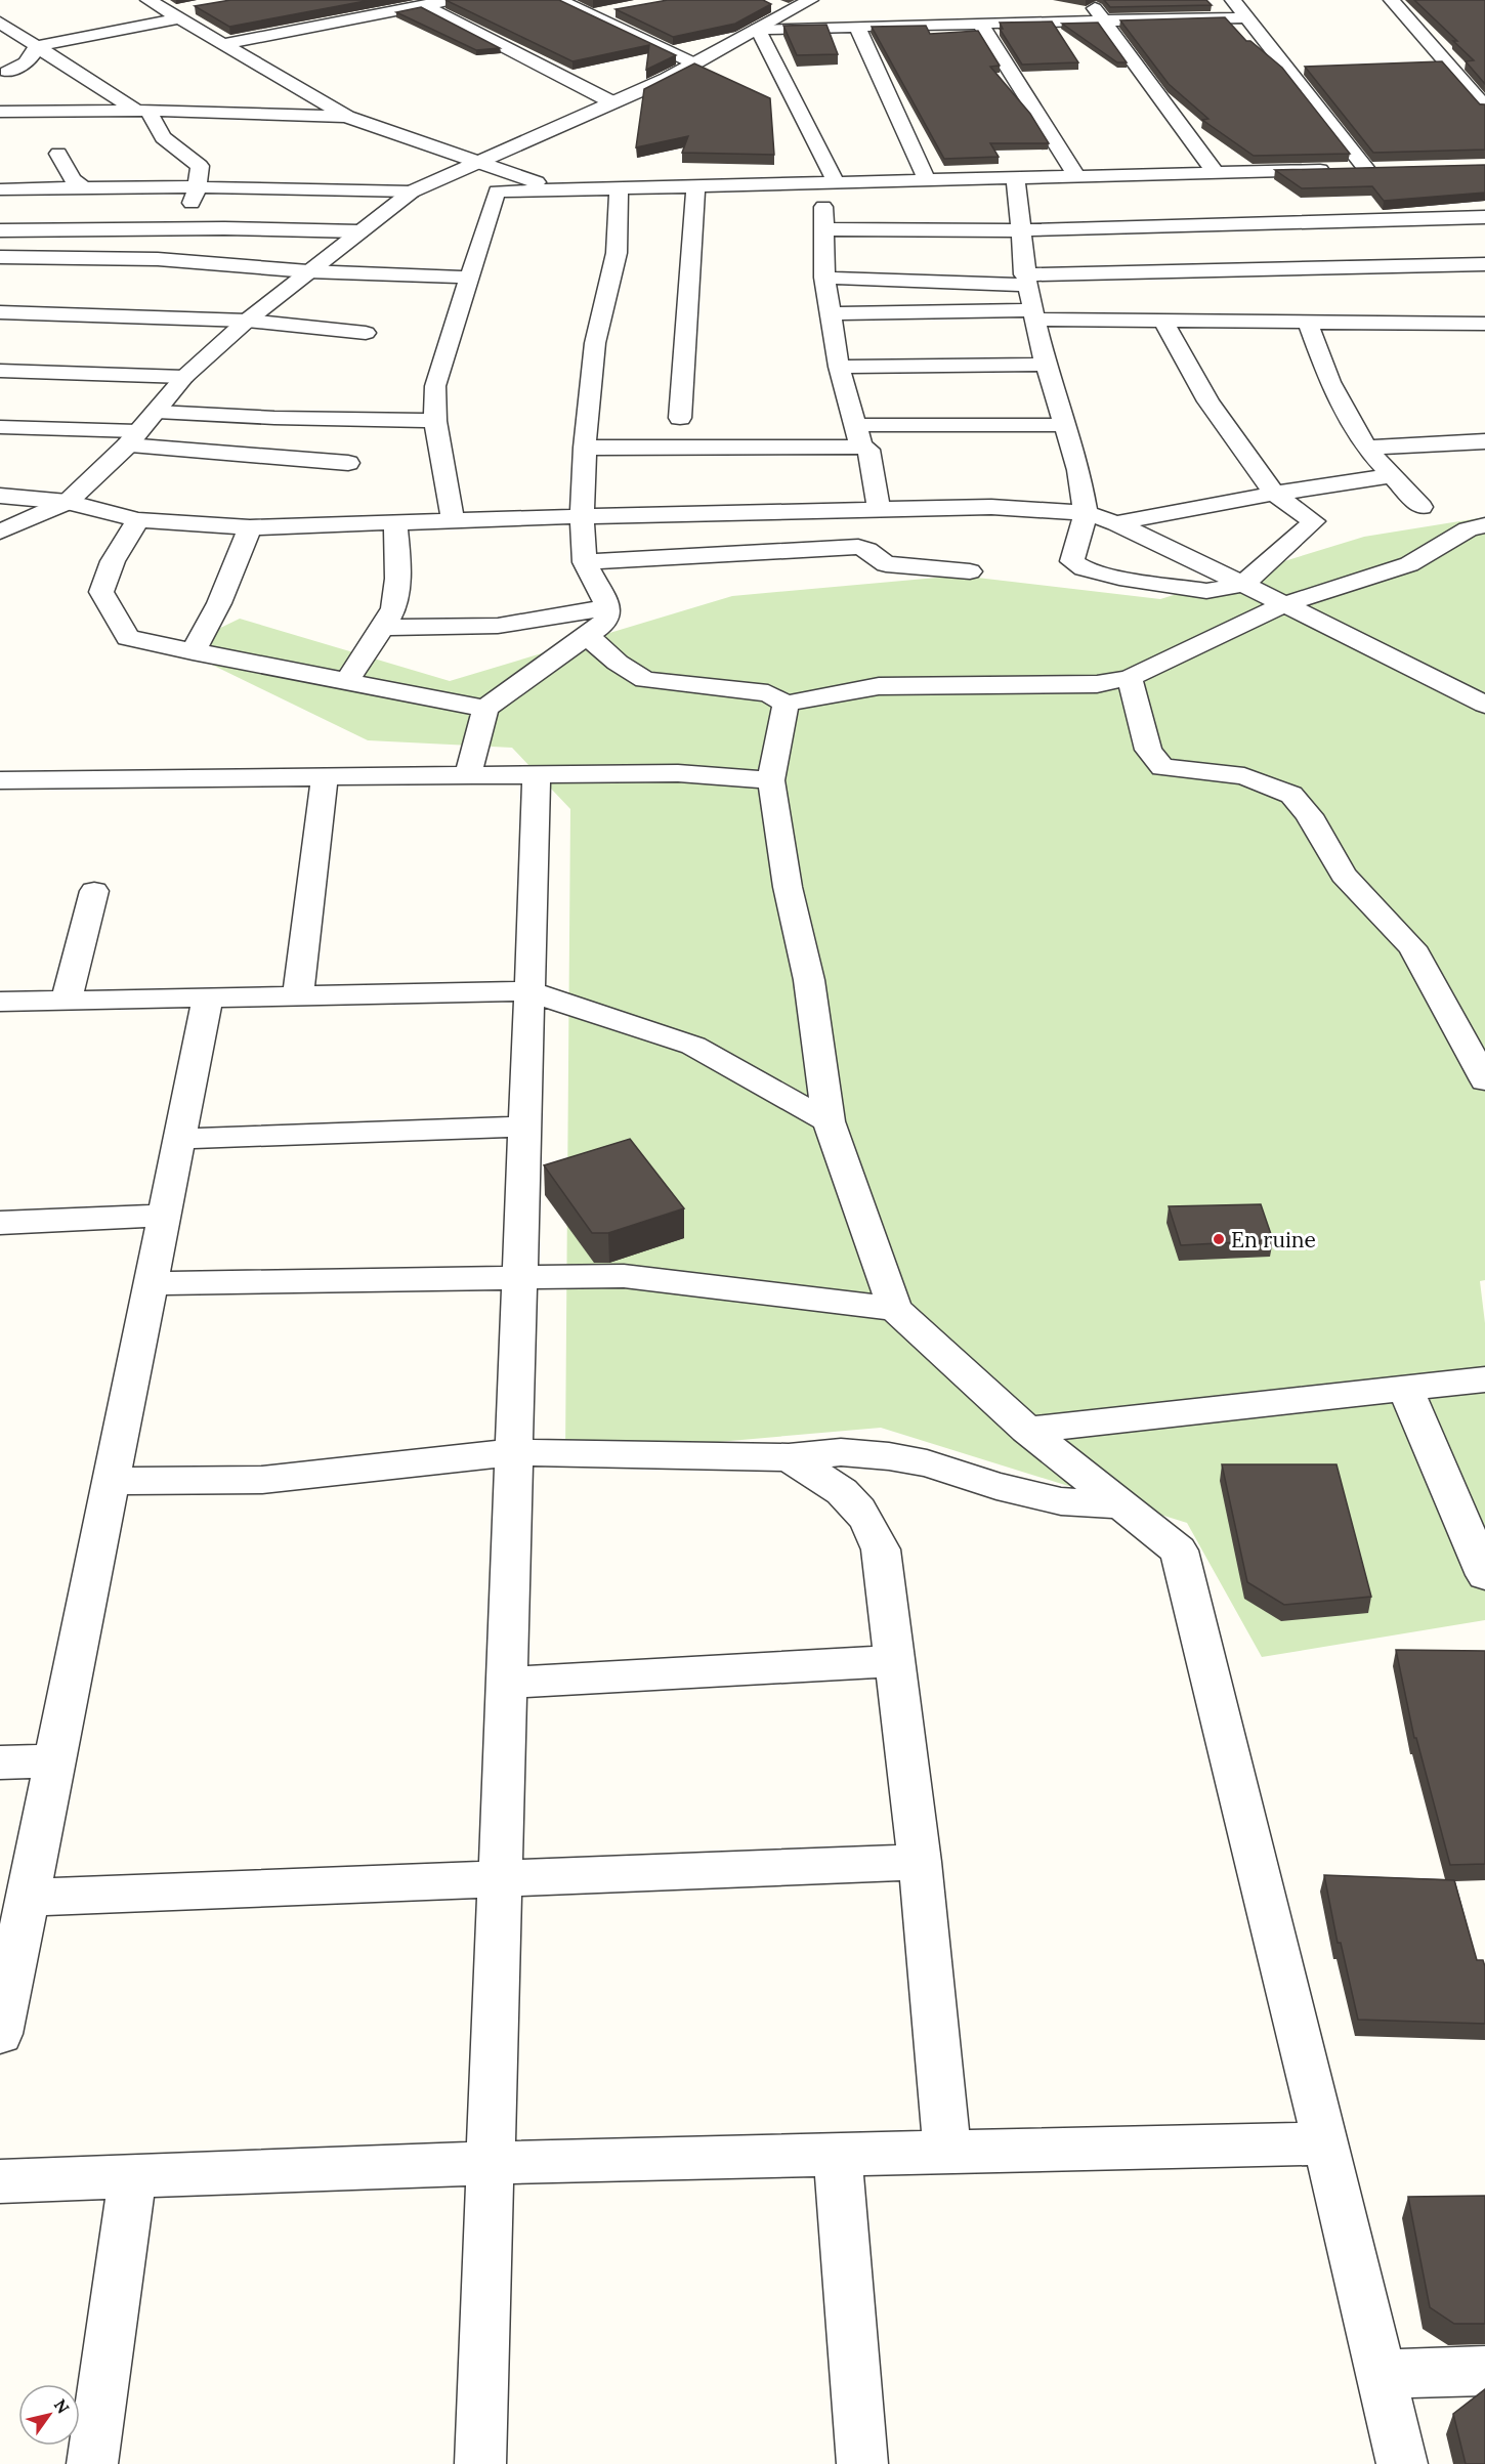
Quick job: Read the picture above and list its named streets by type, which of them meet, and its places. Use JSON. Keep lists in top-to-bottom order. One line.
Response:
{"places":["En ruine"],"north":"top right"}
